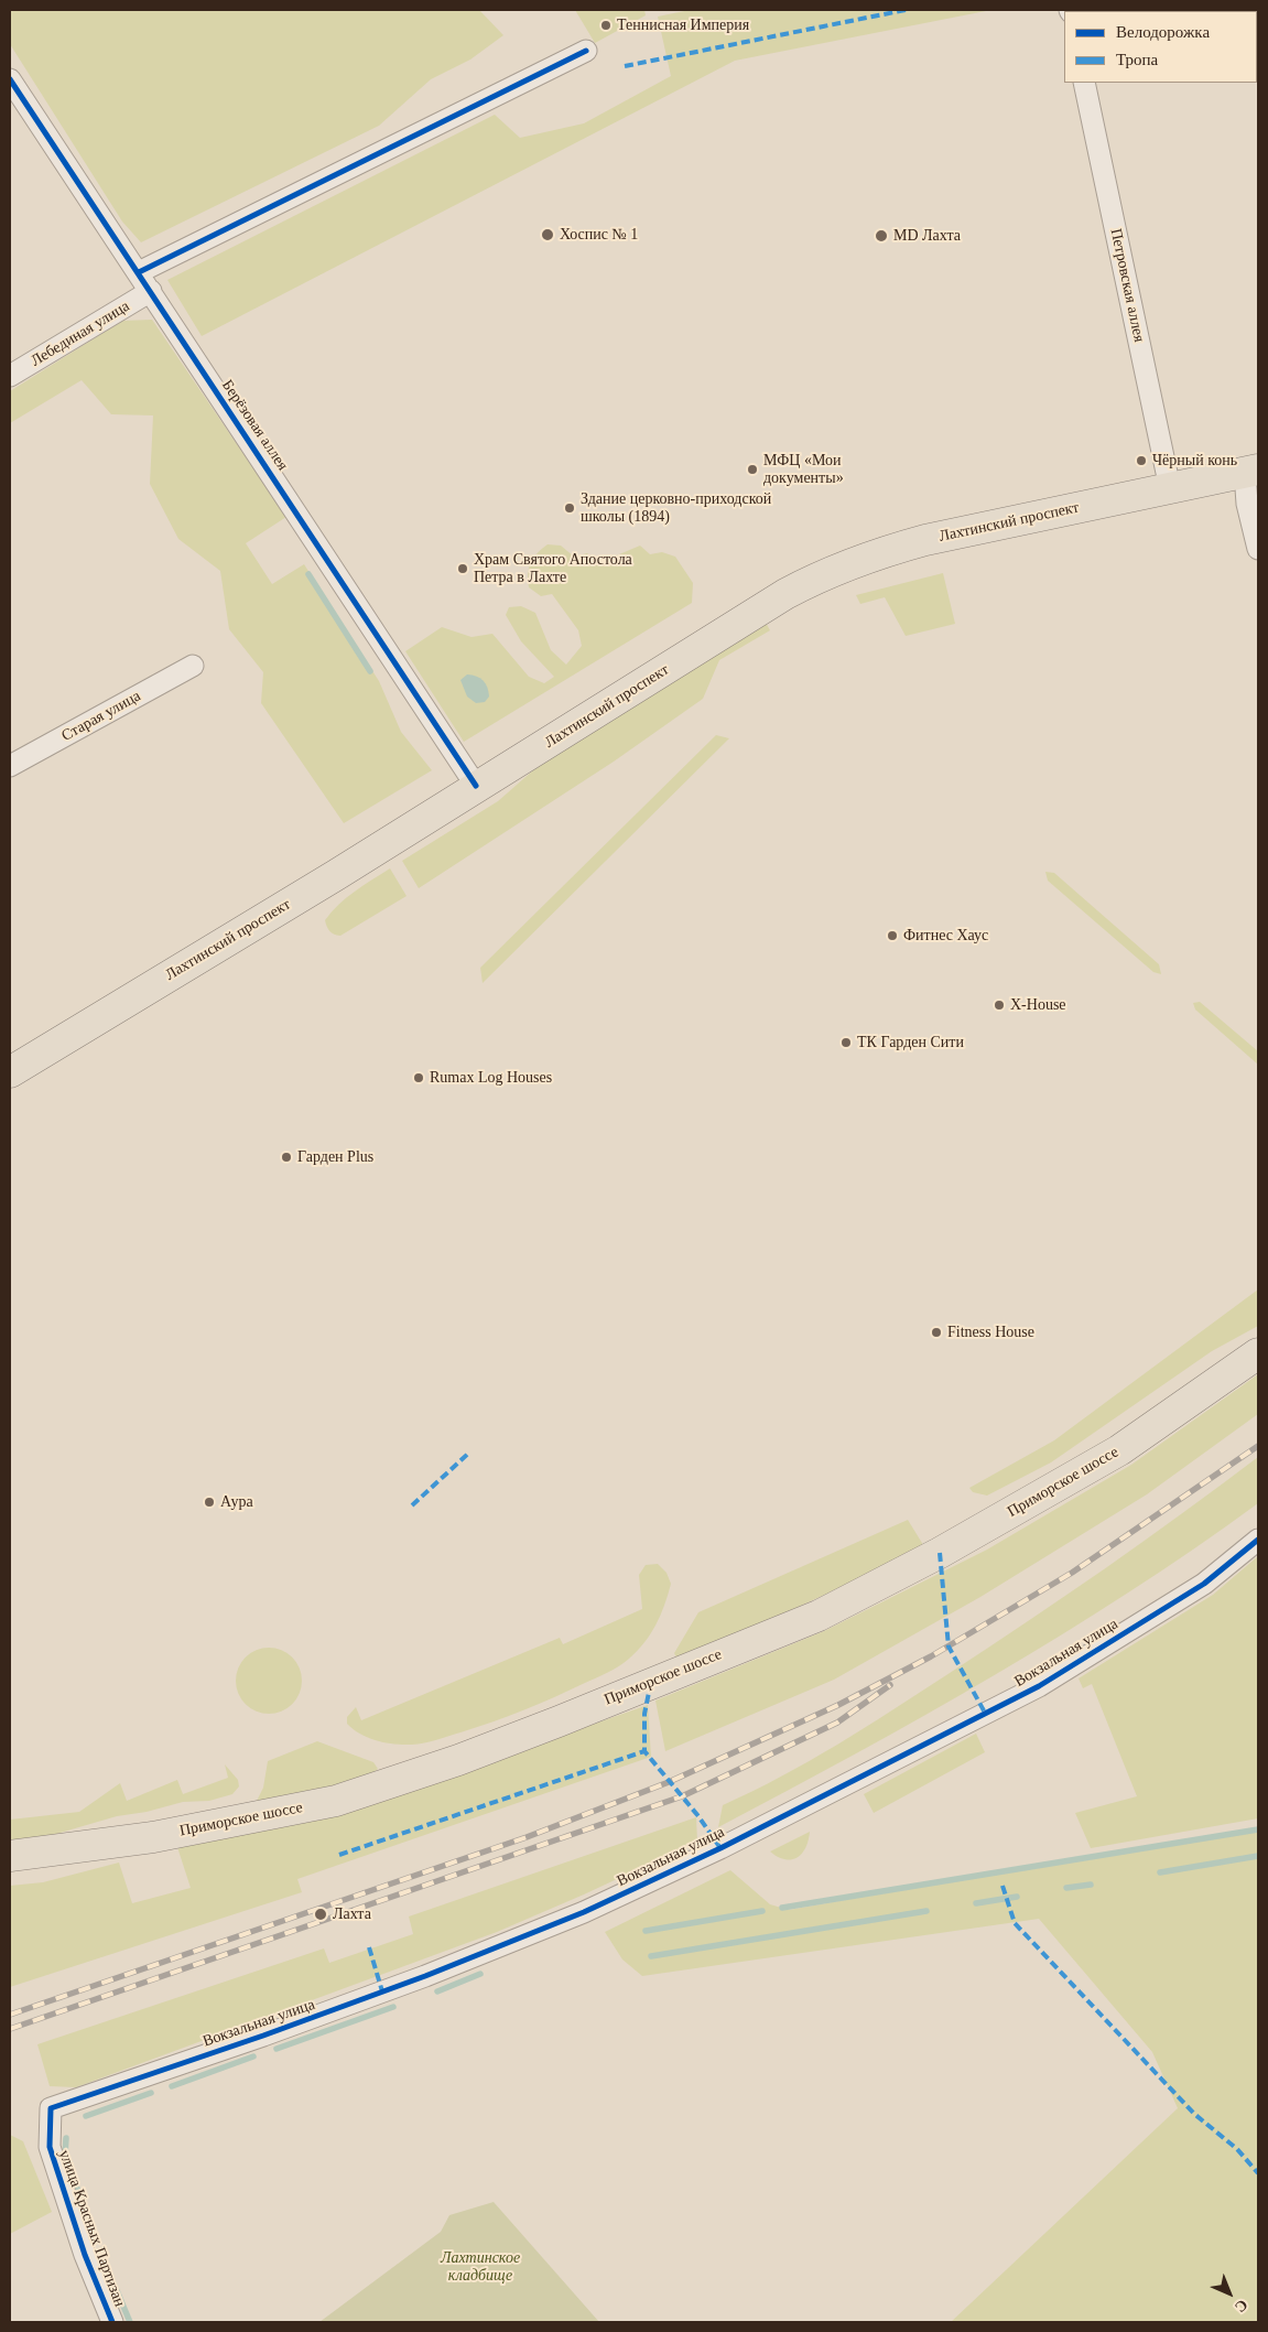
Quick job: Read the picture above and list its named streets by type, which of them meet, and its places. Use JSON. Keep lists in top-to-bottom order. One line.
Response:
{"streets":{"main road":["Лахтинский проспект","Приморское шоссе"],"street":["Петровская аллея","Лебединая улица","Берёзовая аллея","Старая улица","Вокзальная улица","улица Красных Партизан"]},"crossings":[["Петровская аллея","Лахтинский проспект"],["Лебединая улица","Берёзовая аллея"],["Берёзовая аллея","Лахтинский проспект"],["Вокзальная улица","улица Красных Партизан"]],"parks":["Лахтинское кладбище"],"places":["Теннисная Империя","Хоспис № 1","MD Лахта","Чёрный конь","МФЦ «Мои документы»","Здание церковно-приходской школы (1894)","Храм Святого Апостола Петра в Лахте","Фитнес Хаус","X-House","ТК Гарден Сити","Rumax Log Houses","Гарден Plus","Fitness House","Аура","Лахта"],"legend":["Велодорожка","Тропа"],"north":"bottom right"}
